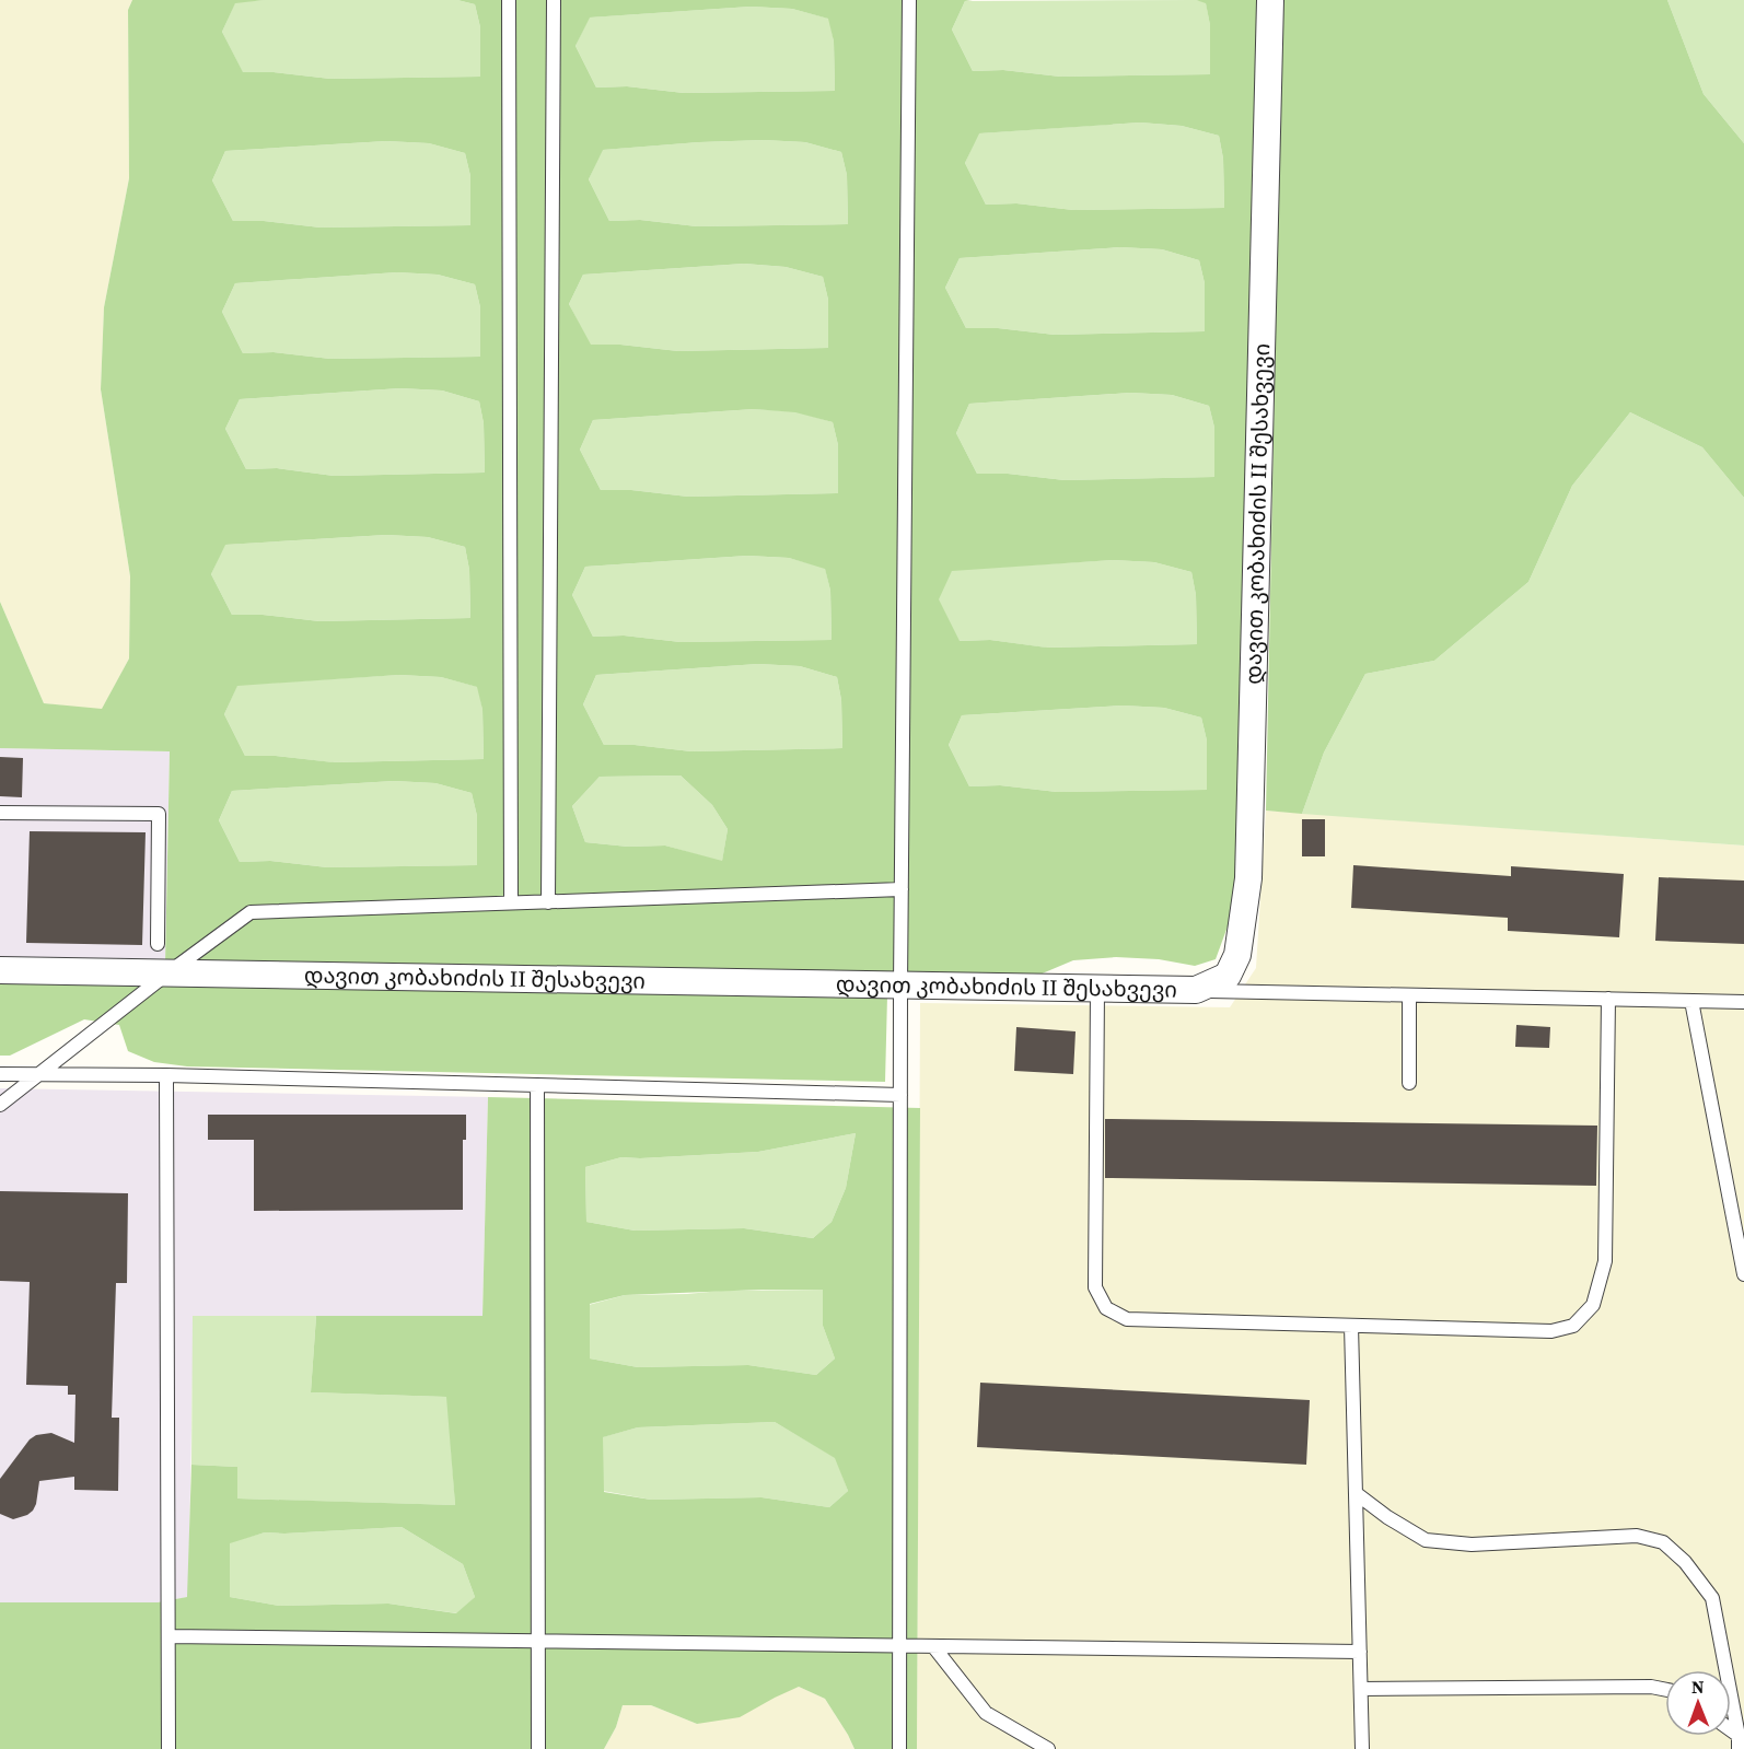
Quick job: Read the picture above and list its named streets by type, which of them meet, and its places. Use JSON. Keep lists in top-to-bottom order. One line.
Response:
{"streets":{"street":["დავით კობახიძის II შესახვევი"]},"north":"top"}
